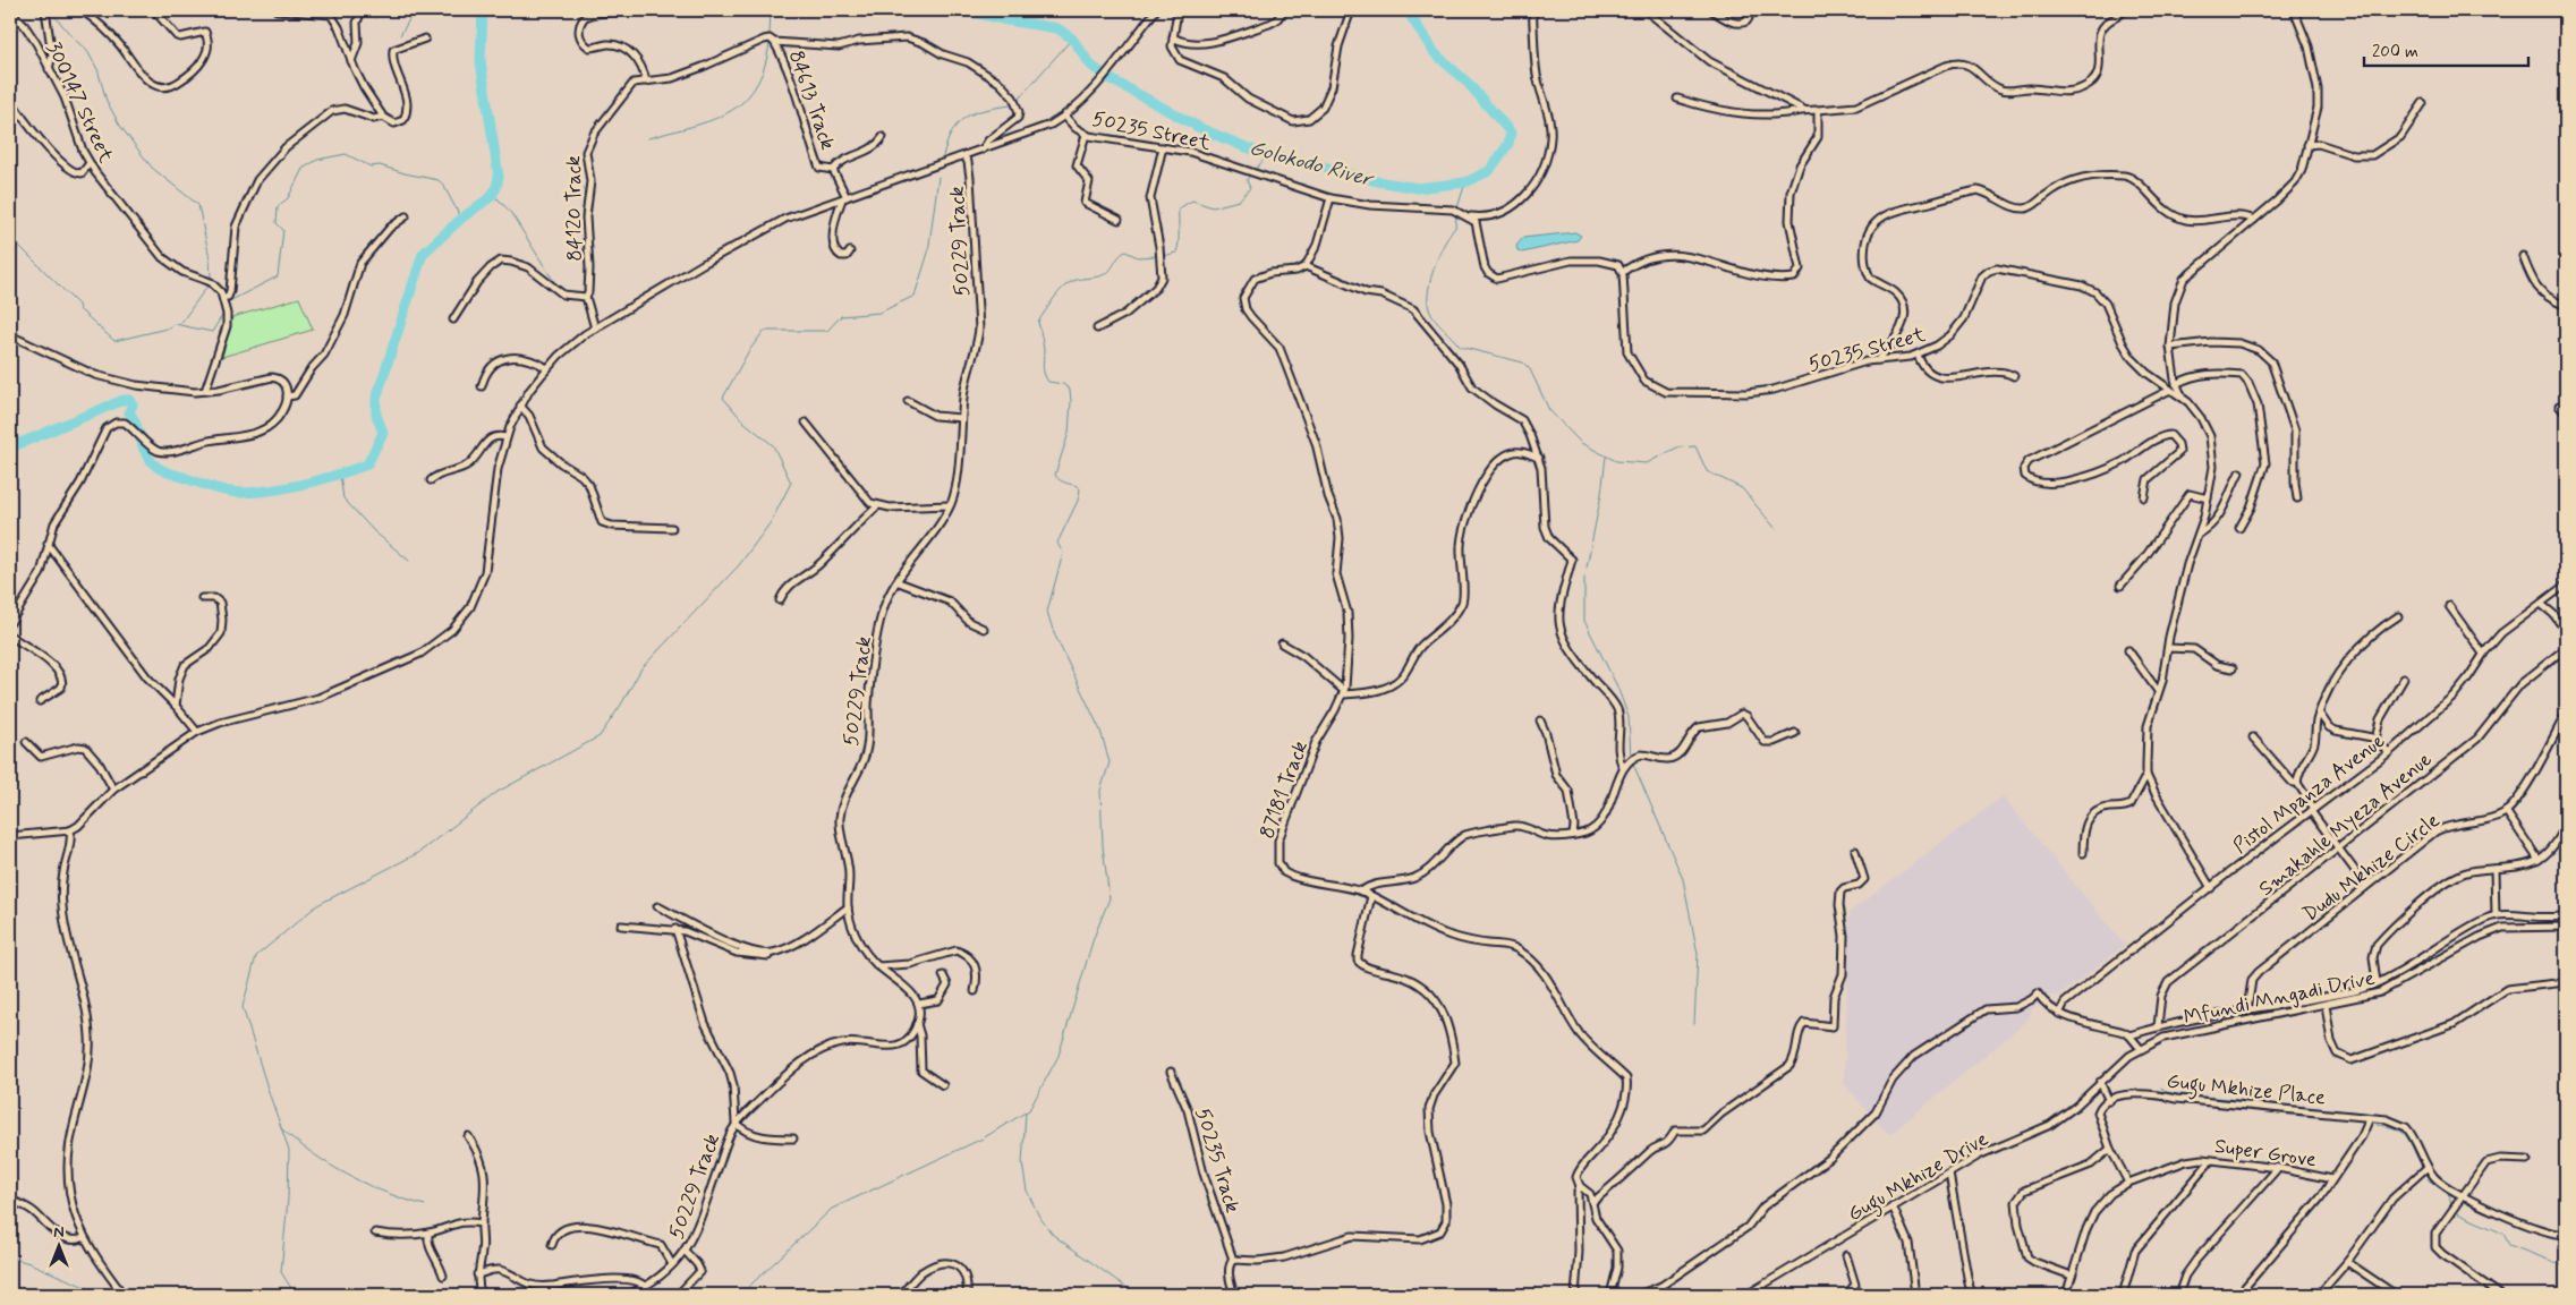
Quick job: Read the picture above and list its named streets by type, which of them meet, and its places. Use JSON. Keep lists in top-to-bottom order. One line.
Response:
{"streets":{"street":["84613 Track","300147 Street","50235 Street","84120 Track","50229 Track","87181 Track","Pistol Mpanza Avenue","Smakahle Myeza Avenue","Dudu Mkhize Circle","Mfundi Mngadi Drive","Gugu Mkhize Place","Super Grove","50235 Track","Gugu Mkhize Drive"]},"crossings":[["84613 Track","84120 Track"],["50235 Street","Pistol Mpanza Avenue"],["Mfundi Mngadi Drive","Gugu Mkhize Drive"]],"water":["Golokodo River"],"scale_bar":"200 m","north":"top"}
